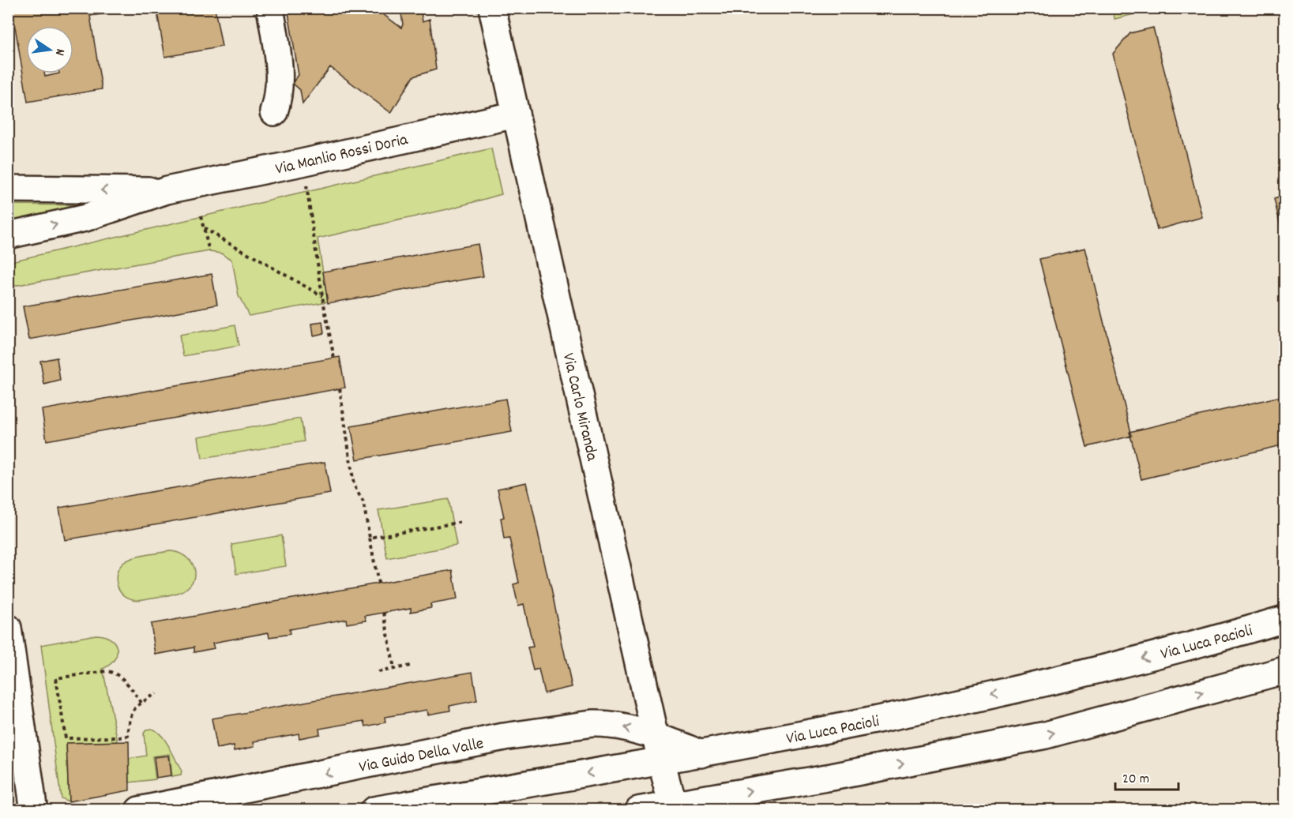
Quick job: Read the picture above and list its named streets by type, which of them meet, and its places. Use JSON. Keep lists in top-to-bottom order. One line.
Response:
{"streets":{"street":["Via Manlio Rossi Doria","Via Carlo Miranda","Via Luca Pacioli","Via Guido Della Valle"]},"crossings":[["Via Manlio Rossi Doria","Via Carlo Miranda"],["Via Carlo Miranda","Via Luca Pacioli"],["Via Carlo Miranda","Via Guido Della Valle"],["Via Luca Pacioli","Via Guido Della Valle"]],"one_way":["Via Guido Della Valle"],"scale_bar":"20 m","north":"right"}
